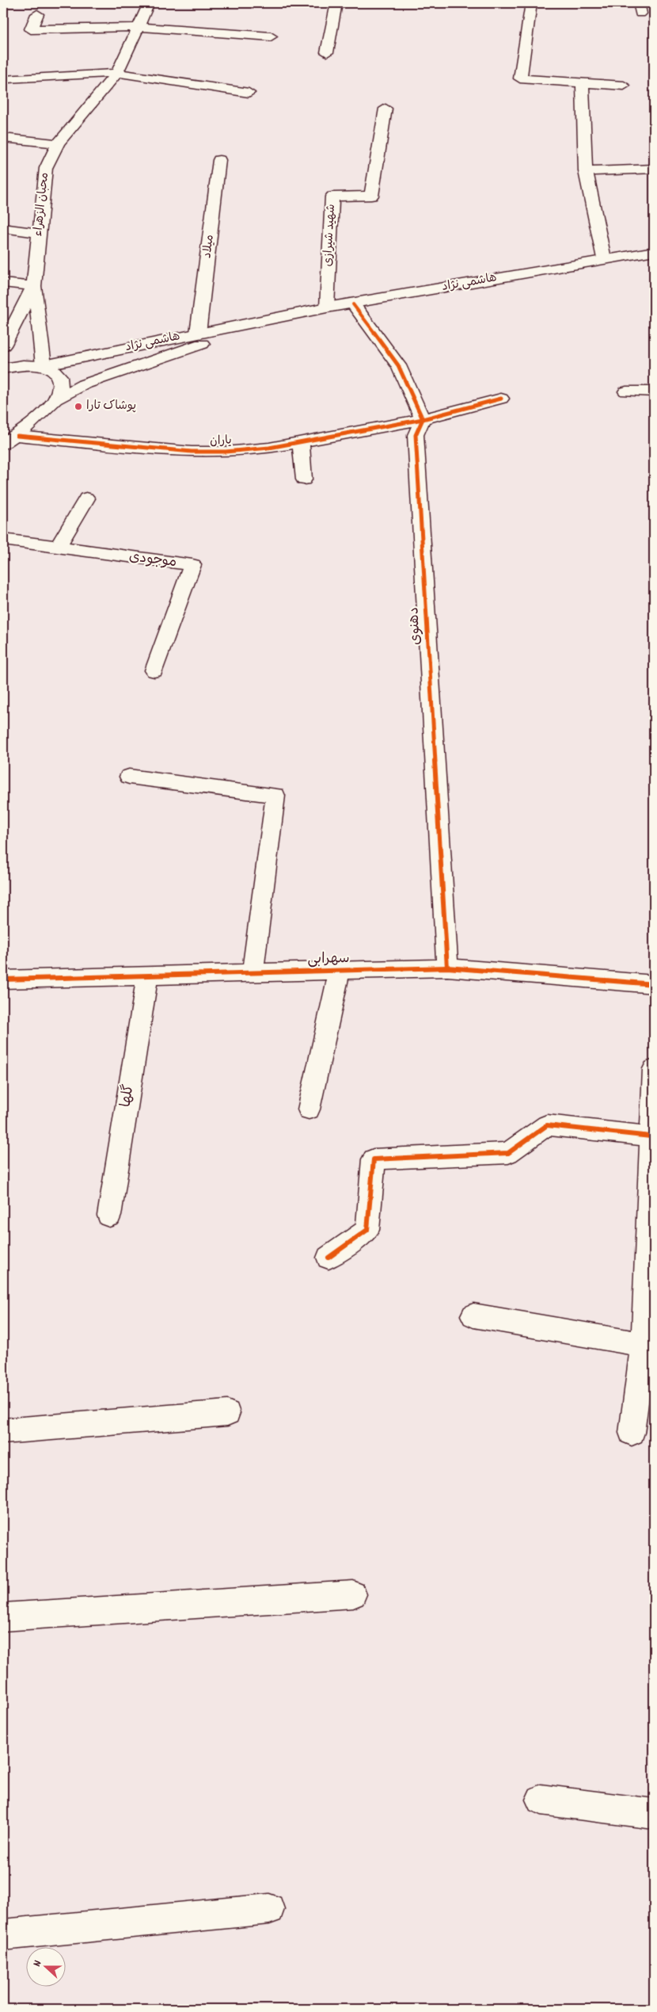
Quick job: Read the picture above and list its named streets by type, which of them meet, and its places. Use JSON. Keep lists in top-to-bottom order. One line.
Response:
{"streets":{"street":["محبان الزهراء","شهید شیرازی","میلاد","هاشمی نژاد","یاران","موجودی","دهنوی","سهرابی","گلها"]},"crossings":[["محبان الزهراء","هاشمی نژاد"],["شهید شیرازی","هاشمی نژاد"],["میلاد","هاشمی نژاد"],["هاشمی نژاد","یاران"],["یاران","دهنوی"],["دهنوی","سهرابی"],["سهرابی","گلها"]],"places":["پوشاک تارا"],"north":"left"}
